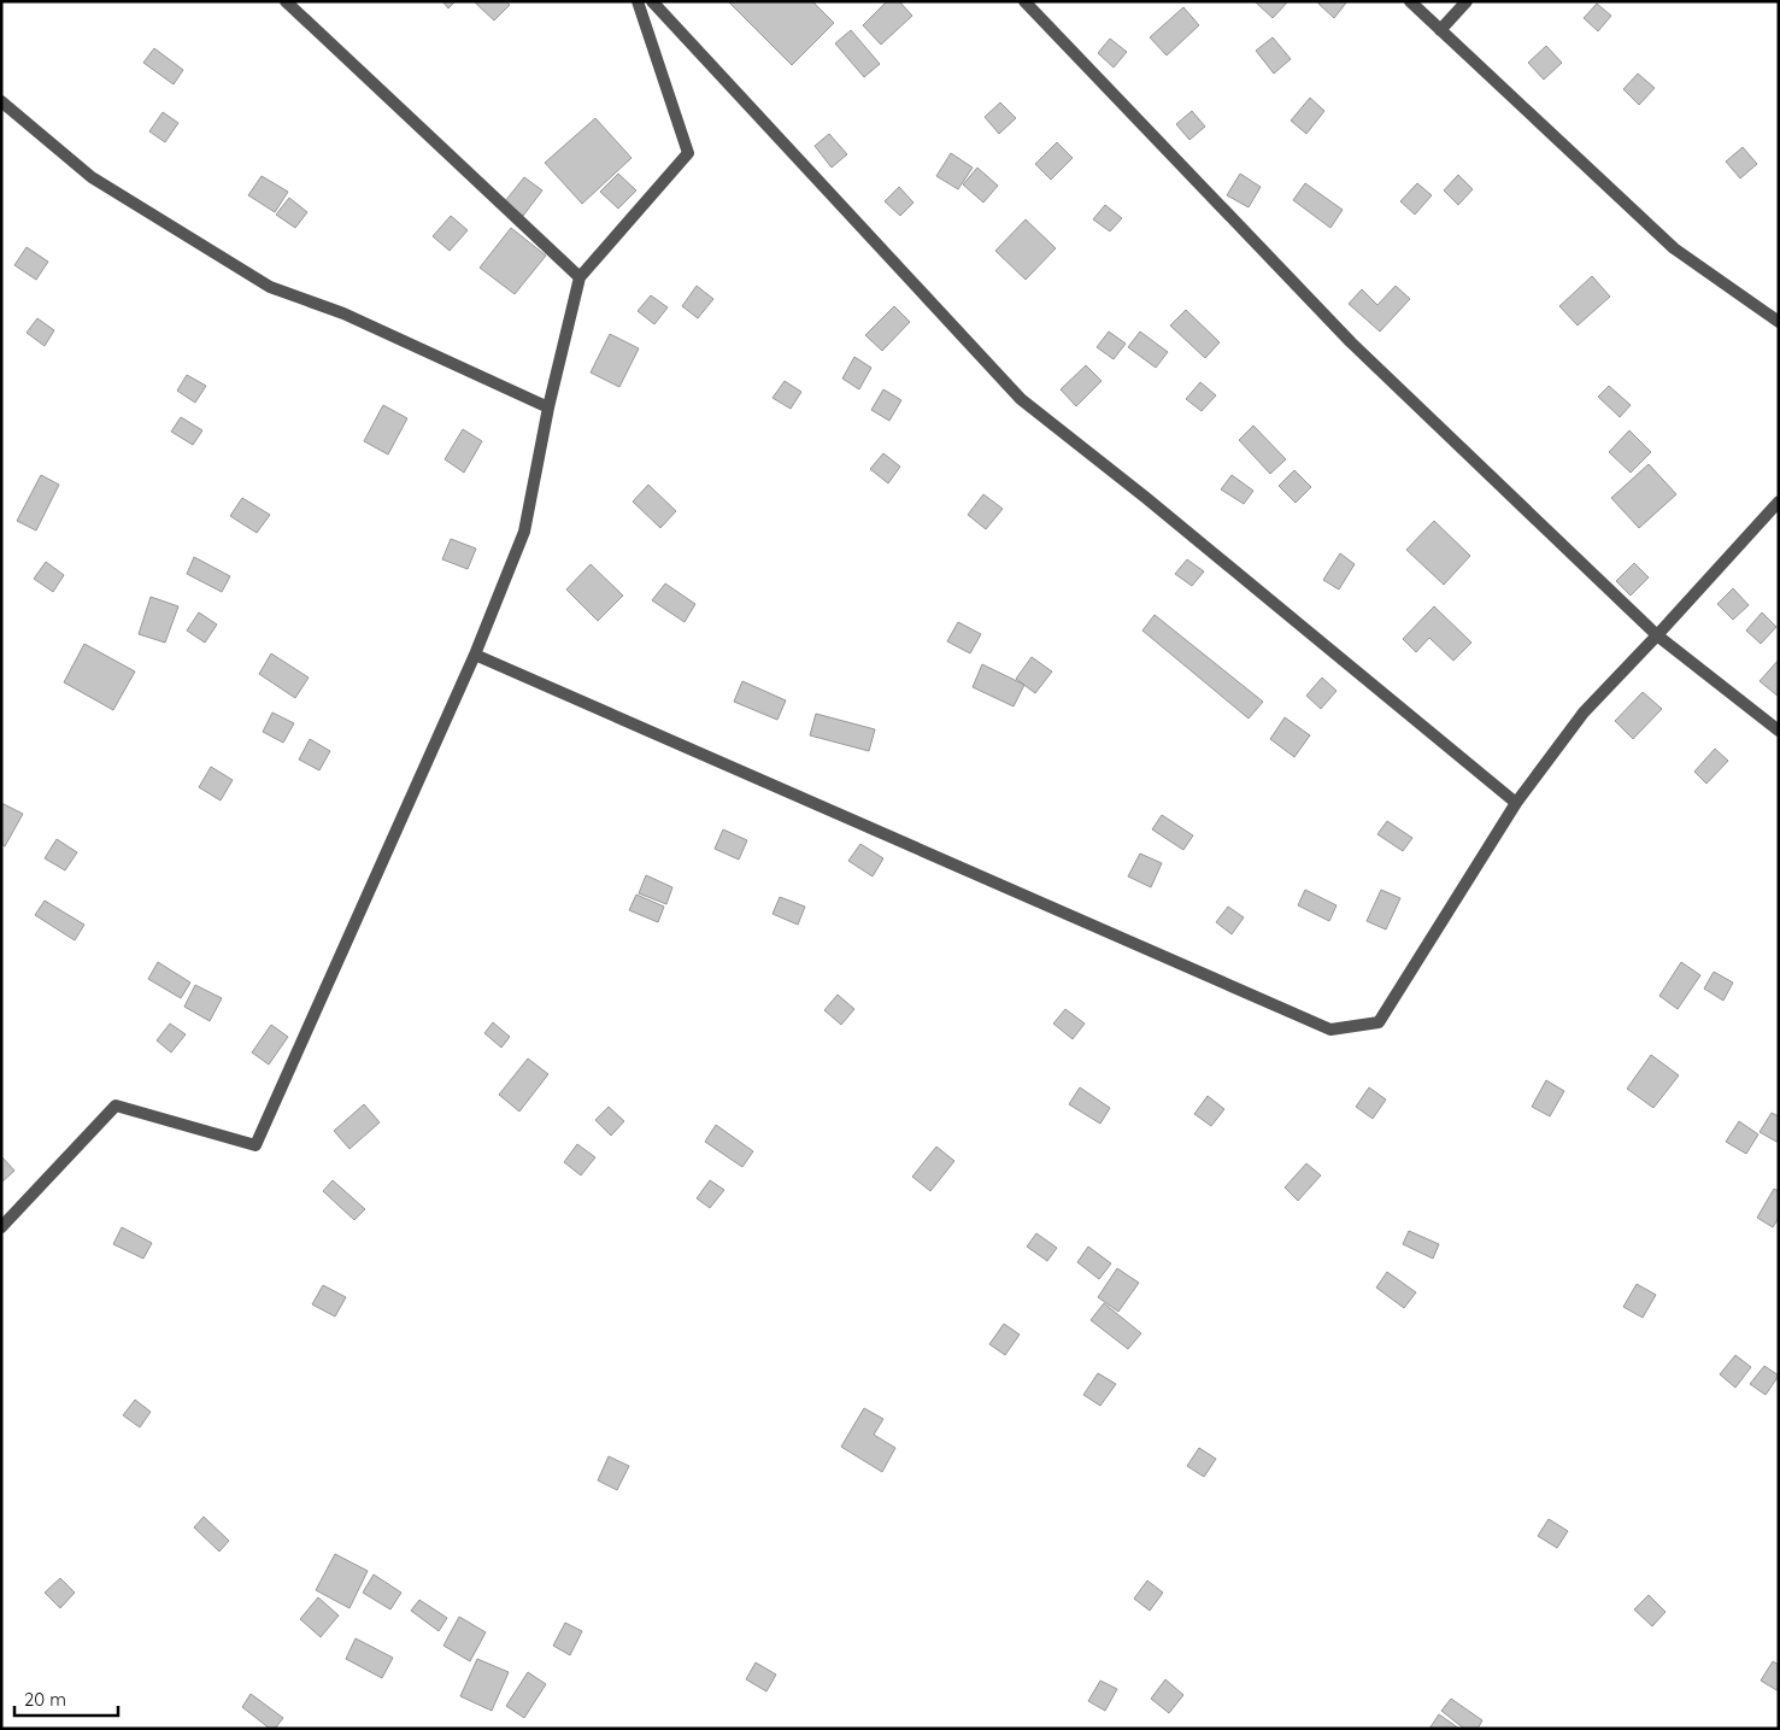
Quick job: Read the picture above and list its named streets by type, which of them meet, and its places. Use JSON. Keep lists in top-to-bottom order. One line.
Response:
{"scale_bar":"20 m"}
